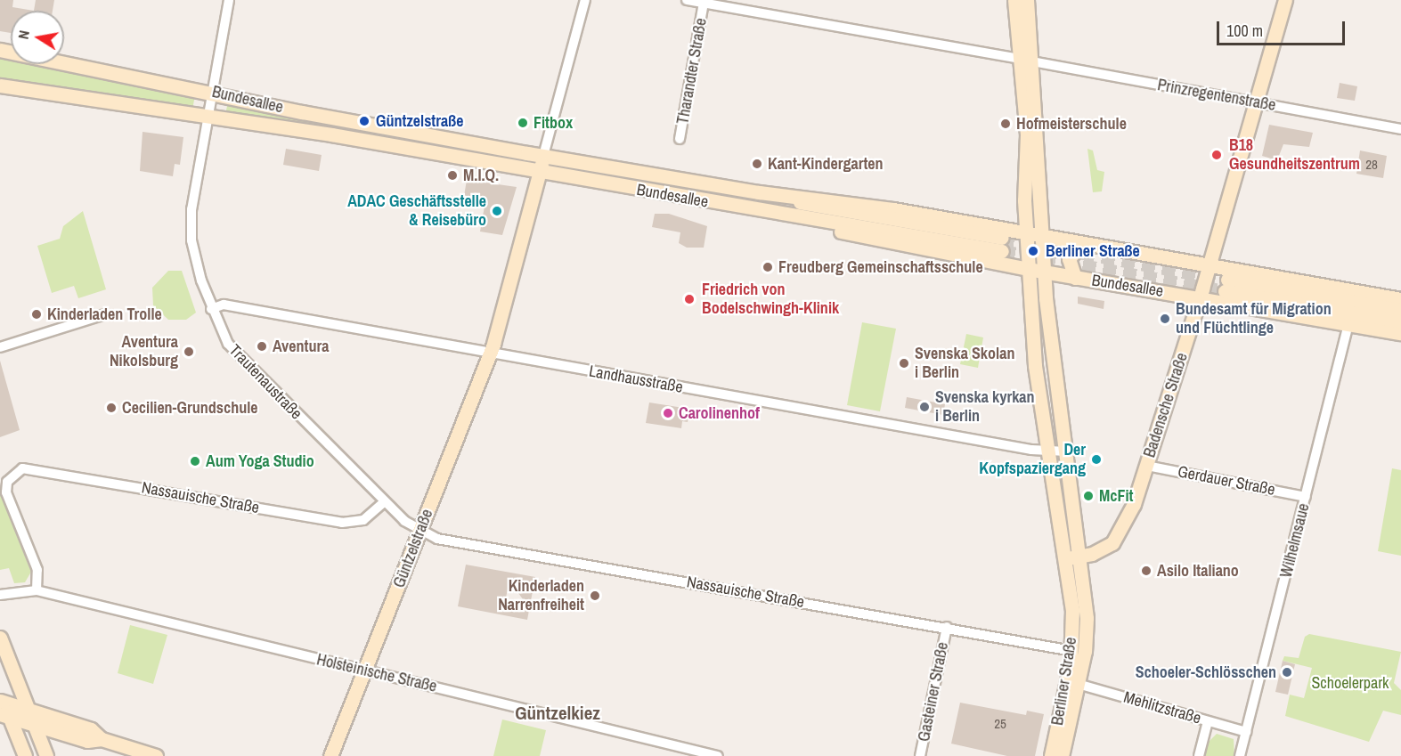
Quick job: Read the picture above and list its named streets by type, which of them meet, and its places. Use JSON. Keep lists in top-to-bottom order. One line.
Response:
{"streets":{"main road":["Bundesallee","Badensche Straße","Güntzelstraße","Berliner Straße"],"street":["Tharandter Straße","Prinzregentenstraße","Landhausstraße","Trautenaustraße","Gerdauer Straße","Nassauische Straße","Wilhelmsaue","Holsteinische Straße","Gasteiner Straße","Mehlitzstraße"]},"crossings":[["Tharandter Straße","Prinzregentenstraße"],["Prinzregentenstraße","Badensche Straße"],["Prinzregentenstraße","Berliner Straße"],["Bundesallee","Trautenaustraße"],["Bundesallee","Badensche Straße"],["Bundesallee","Wilhelmsaue"],["Bundesallee","Güntzelstraße"],["Bundesallee","Berliner Straße"],["Landhausstraße","Trautenaustraße"],["Landhausstraße","Güntzelstraße"],["Landhausstraße","Berliner Straße"],["Trautenaustraße","Nassauische Straße"],["Trautenaustraße","Güntzelstraße"],["Badensche Straße","Gerdauer Straße"],["Badensche Straße","Berliner Straße"],["Gerdauer Straße","Wilhelmsaue"],["Nassauische Straße","Güntzelstraße"],["Nassauische Straße","Holsteinische Straße"],["Nassauische Straße","Berliner Straße"],["Nassauische Straße","Gasteiner Straße"],["Wilhelmsaue","Mehlitzstraße"],["Güntzelstraße","Holsteinische Straße"],["Berliner Straße","Mehlitzstraße"]],"districts":["Güntzelkiez"],"parks":["Schoelerpark"],"places":["Güntzelstraße","Fitbox","Hofmeisterschule","B18 Gesundheitszentrum","Kant-Kindergarten","M.I.Q.","ADAC Geschäftsstelle & Reisebüro","Berliner Straße","Freudberg Gemeinschaftsschule","Friedrich von Bodelschwingh-Klinik","Kinderladen Trolle","Bundesamt für Migration und Flüchtlinge","Aventura","Aventura Nikolsburg","Svenska Skolan i Berlin","Svenska kyrkan i Berlin","Cecilien-Grundschule","Carolinenhof","Der Kopfspaziergang","Aum Yoga Studio","McFit","Asilo Italiano","Kinderladen Narrenfreiheit","Schoeler-Schlösschen"],"house_numbers":["28","25"],"scale_bar":"100 m","north":"left"}
